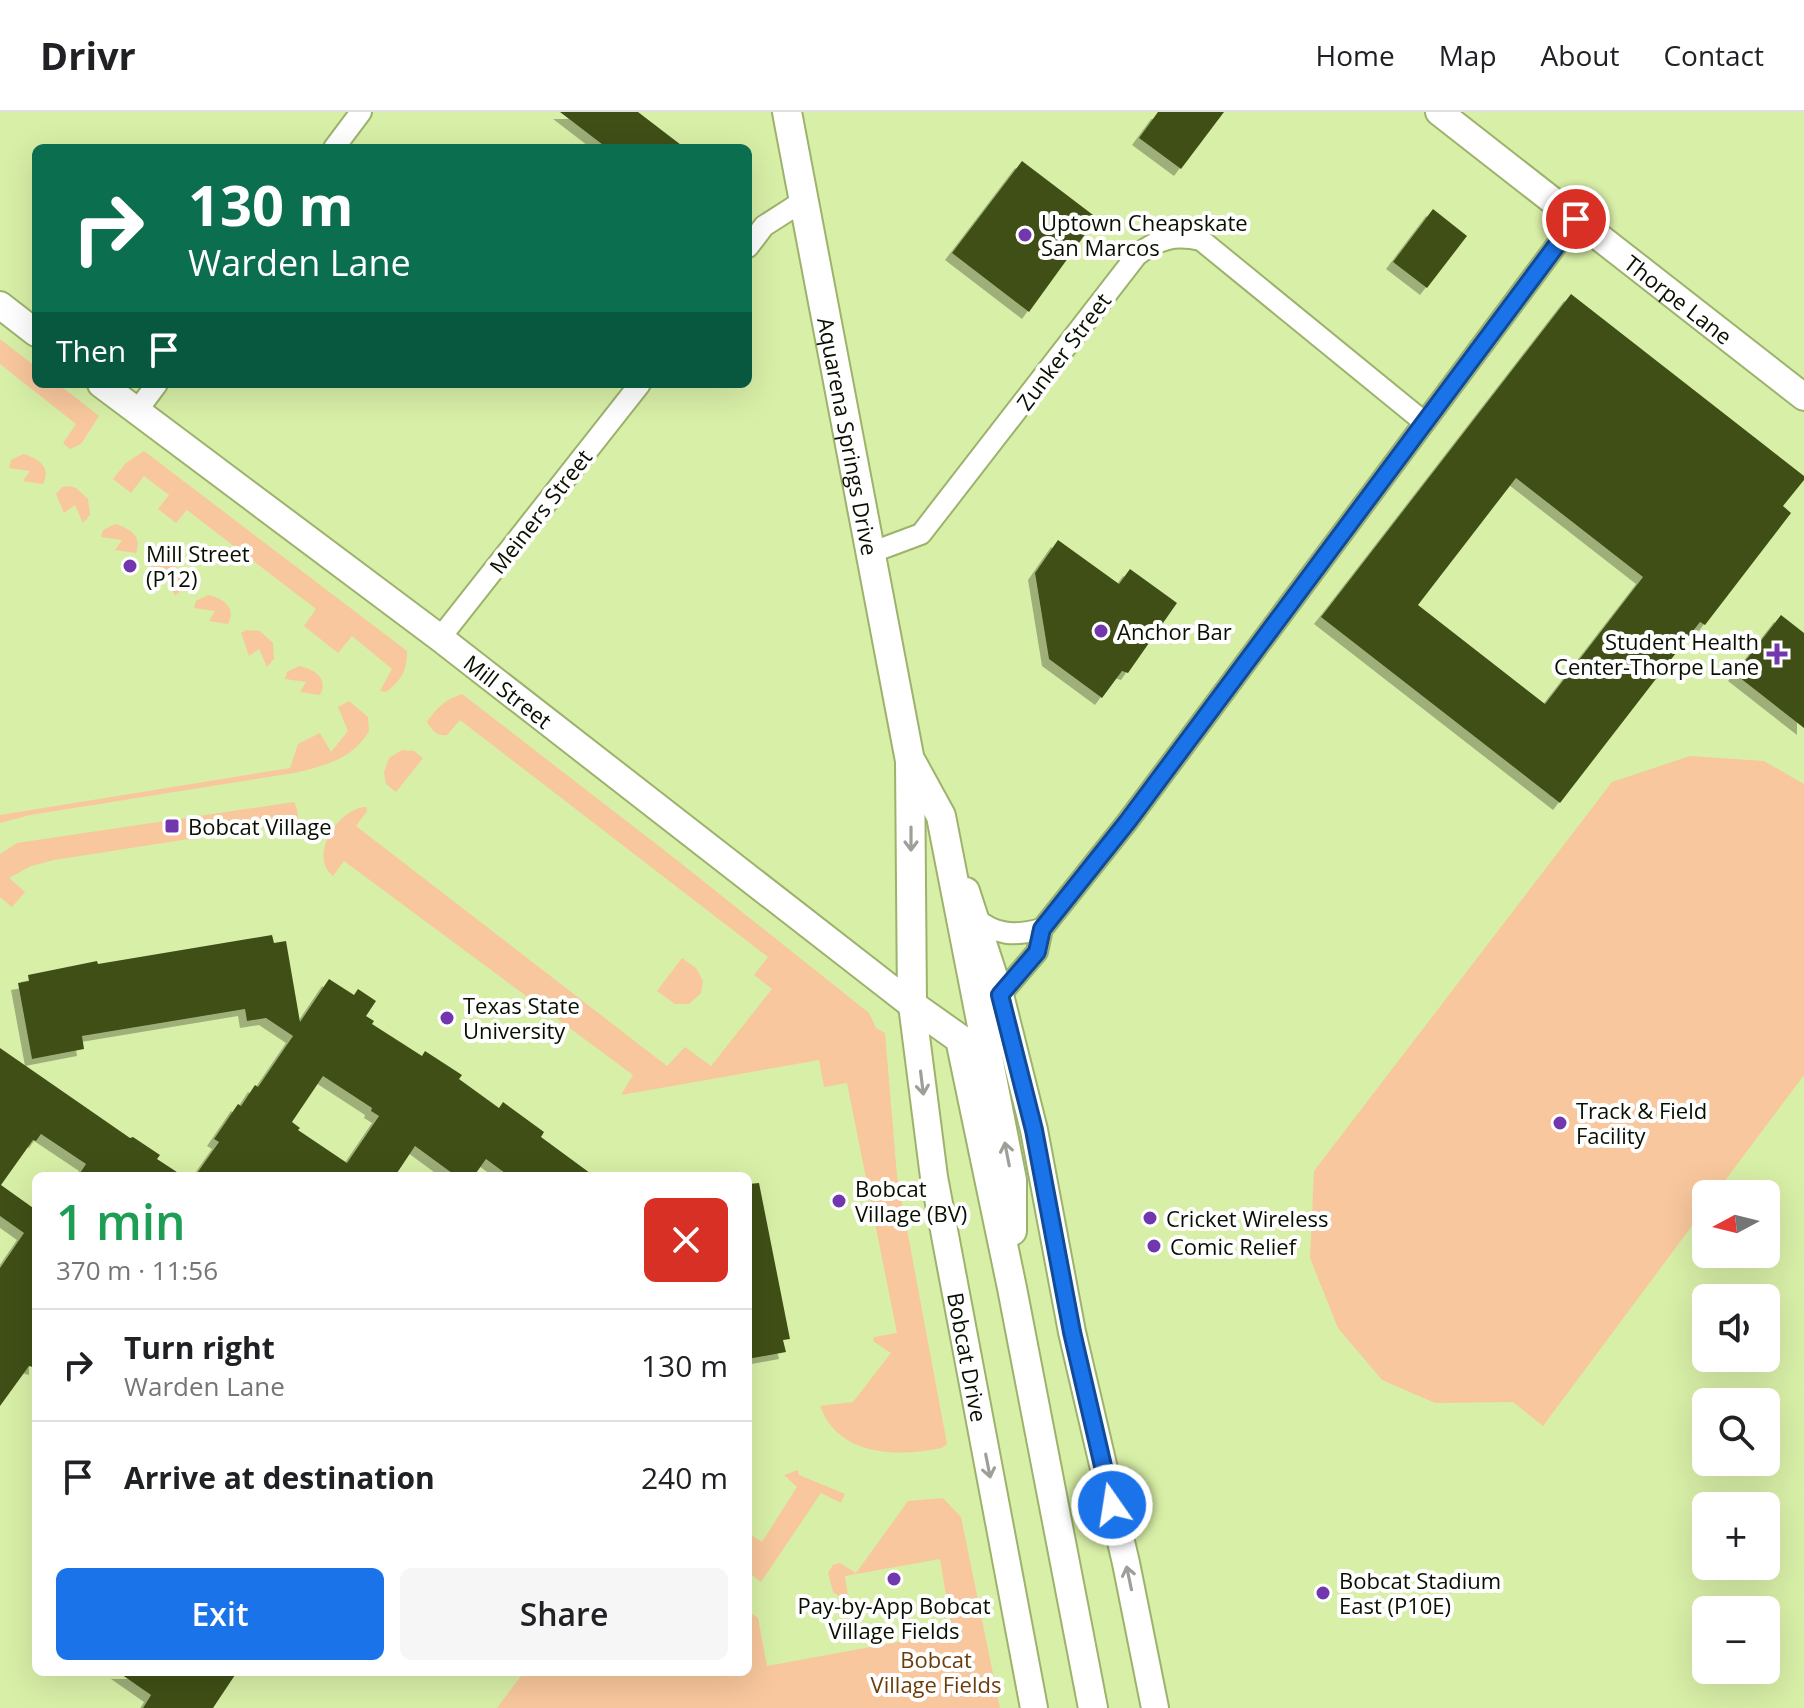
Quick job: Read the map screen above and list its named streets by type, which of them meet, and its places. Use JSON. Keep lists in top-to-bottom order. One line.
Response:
{"streets":{"main road":["Aquarena Springs Drive"],"street":["Thorpe Lane","Zunker Street","Meiners Street","Mill Street","Bobcat Drive"]},"crossings":[["Zunker Street","Aquarena Springs Drive"],["Aquarena Springs Drive","Mill Street"],["Aquarena Springs Drive","Bobcat Drive"],["Meiners Street","Mill Street"],["Mill Street","Bobcat Drive"]],"parks":["Bobcat Village Fields"],"places":{"other":["Uptown Cheapskate San Marcos","Mill Street (P12)","Anchor Bar","Texas State University","Track & Field Facility","Bobcat Village (BV)","Cricket Wireless","Comic Relief","Pay-by-App Bobcat Village Fields","Bobcat Stadium East (P10E)"],"health":["Student Health Center-Thorpe Lane"],"transit":["Bobcat Village"]},"north":"left","page":{"header":"Drivr","nav":["Home","Map","About","Contact"],"turn":["130 m","Warden Lane"],"then":"Then","heading":["1 min","370 m · 11:56"],"map_buttons":["+","−"],"list":[{"name":"Turn right","note":"Warden Lane","value":"130 m"},{"name":"Arrive at destination","value":"240 m"}],"buttons":["Exit","Share"]}}
